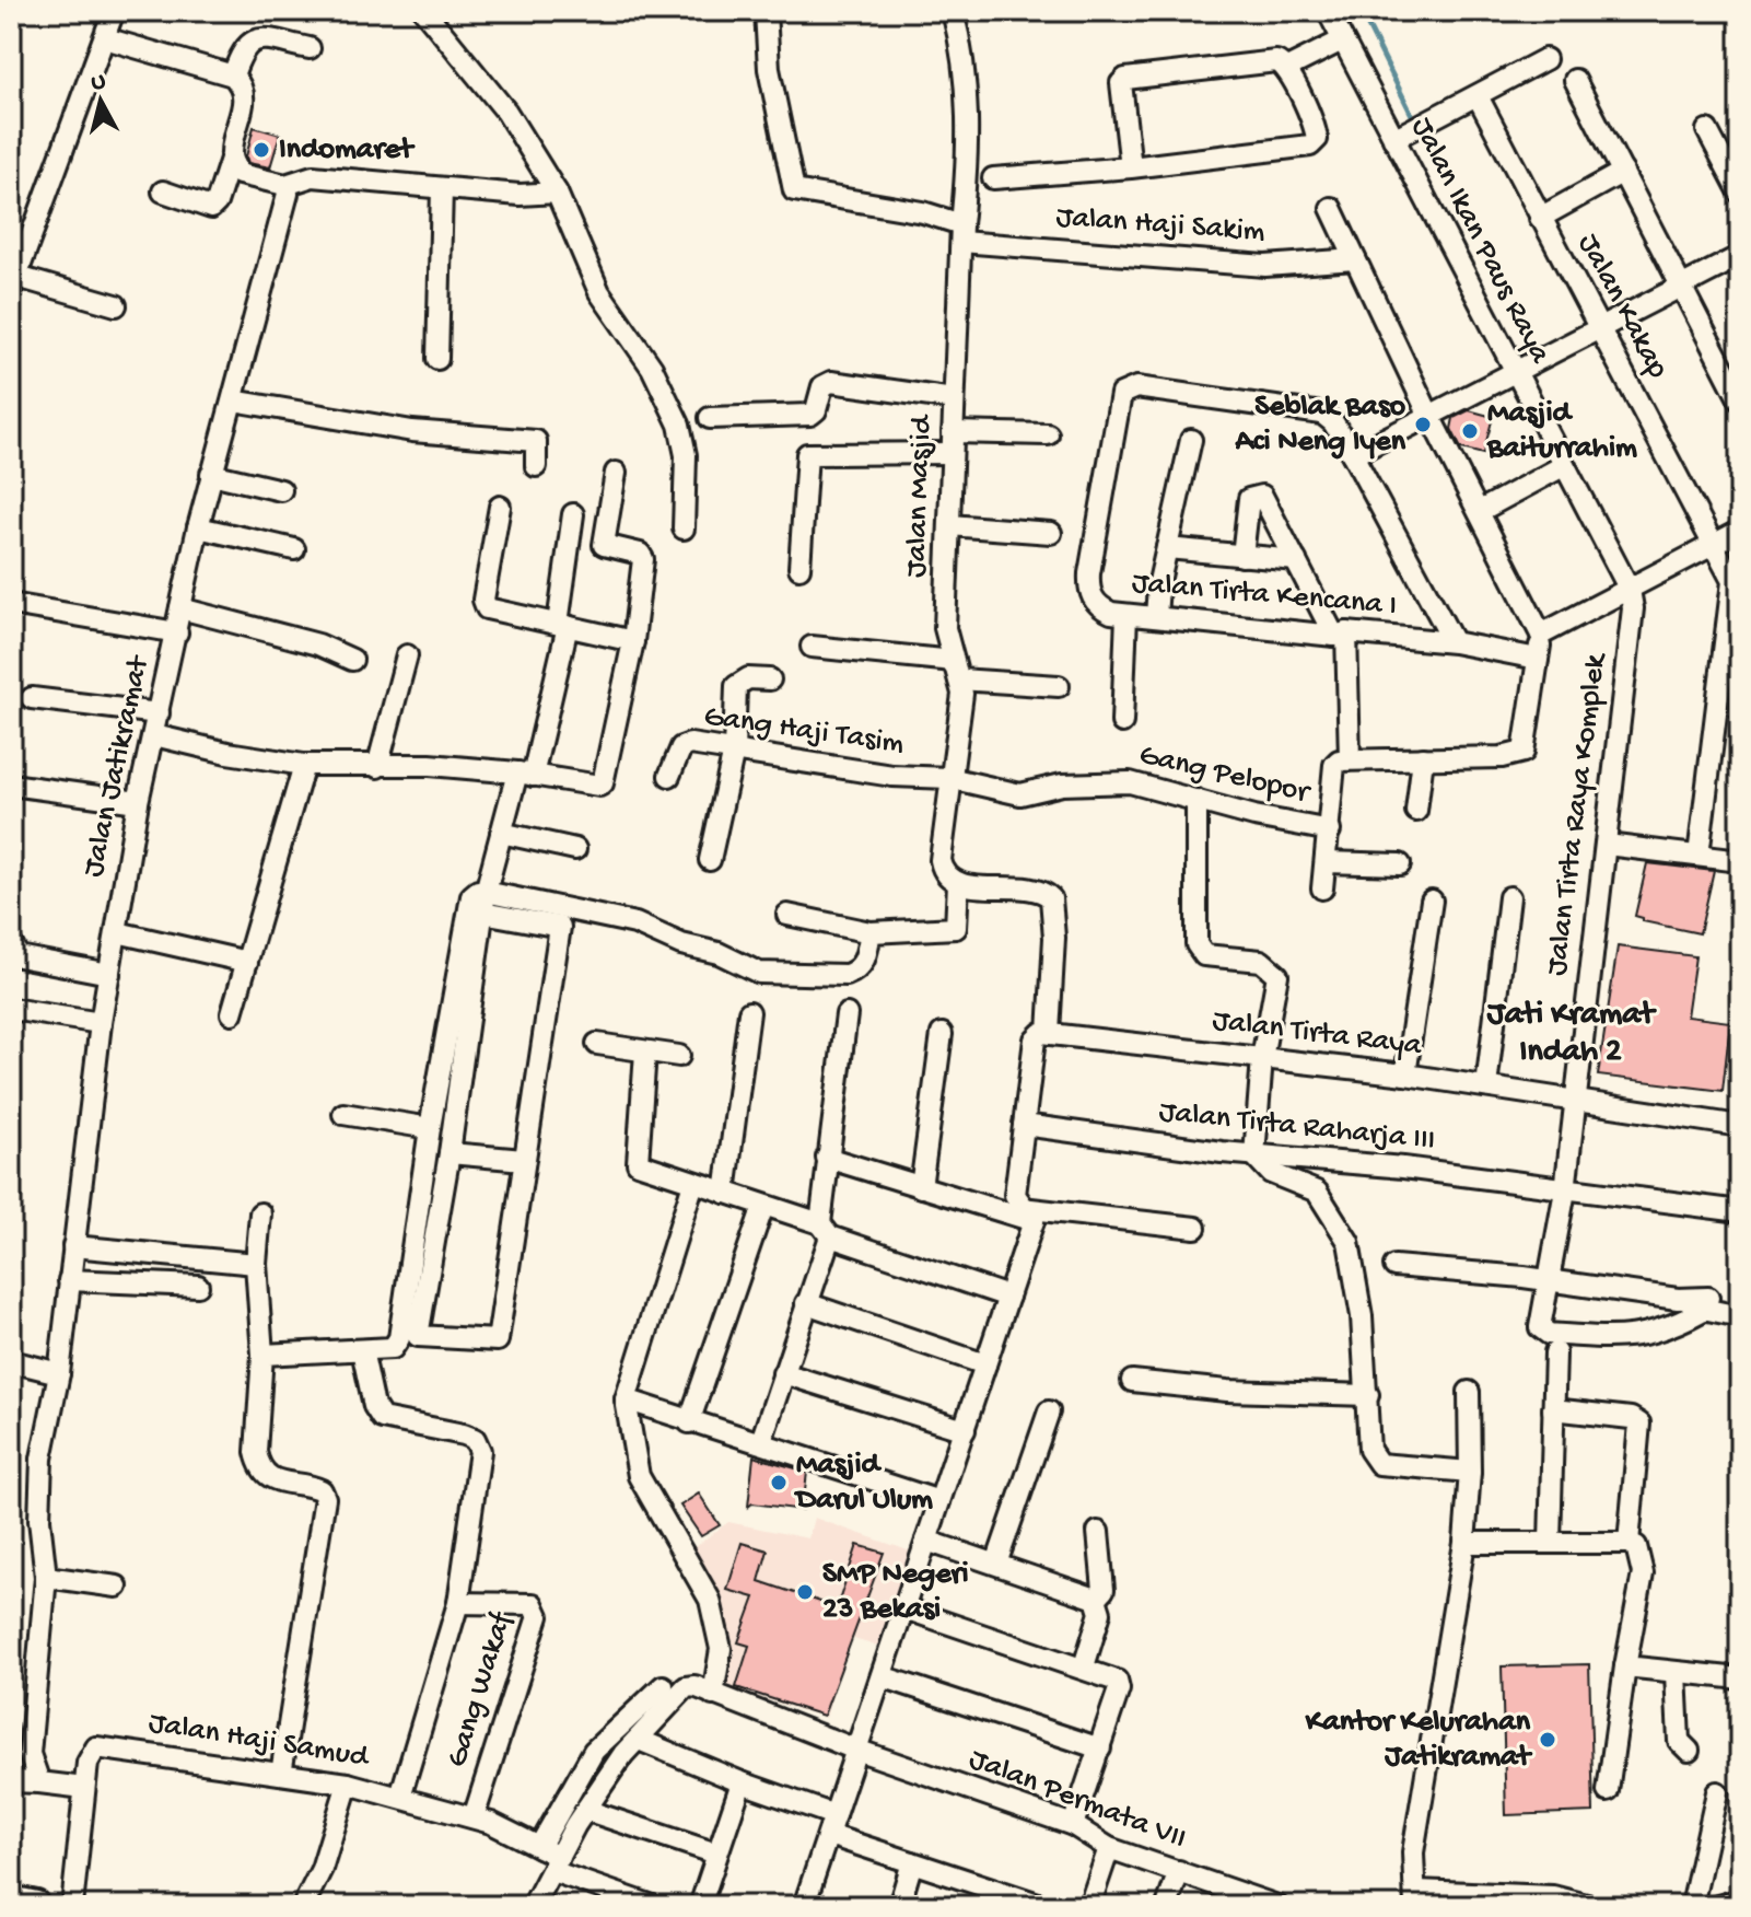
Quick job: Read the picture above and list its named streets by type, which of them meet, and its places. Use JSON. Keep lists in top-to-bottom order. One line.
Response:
{"streets":{"street":["Jalan Haji Sakim","Jalan Ikan Paus Raya","Jalan Kakap","Jalan Masjid","Jalan Tirta Kencana I","Gang Haji Tasim","Jalan Jatikramat","Gang Pelopor","Jalan Tirta Raya Komplek","Jalan Tirta Raya","Jalan Tirta Raharja III","Gang Wakaf","Jalan Haji Samud","Jalan Permata VII"]},"crossings":[["Jalan Haji Sakim","Jalan Masjid"],["Jalan Ikan Paus Raya","Jalan Tirta Raya Komplek"],["Jalan Masjid","Gang Haji Tasim"],["Jalan Masjid","Gang Pelopor"],["Gang Haji Tasim","Gang Pelopor"],["Jalan Tirta Raya Komplek","Jalan Tirta Raya"],["Jalan Tirta Raya Komplek","Jalan Tirta Raharja III"],["Gang Wakaf","Jalan Haji Samud"]],"districts":["Jati Kramat Indah 2"],"places":["Indomaret","Seblak Baso Aci Neng Iyen","Masjid Baiturrahim","Masjid Darul Ulum","SMP Negeri 23 Bekasi","Kantor Kelurahan Jatikramat"],"north":"top"}
